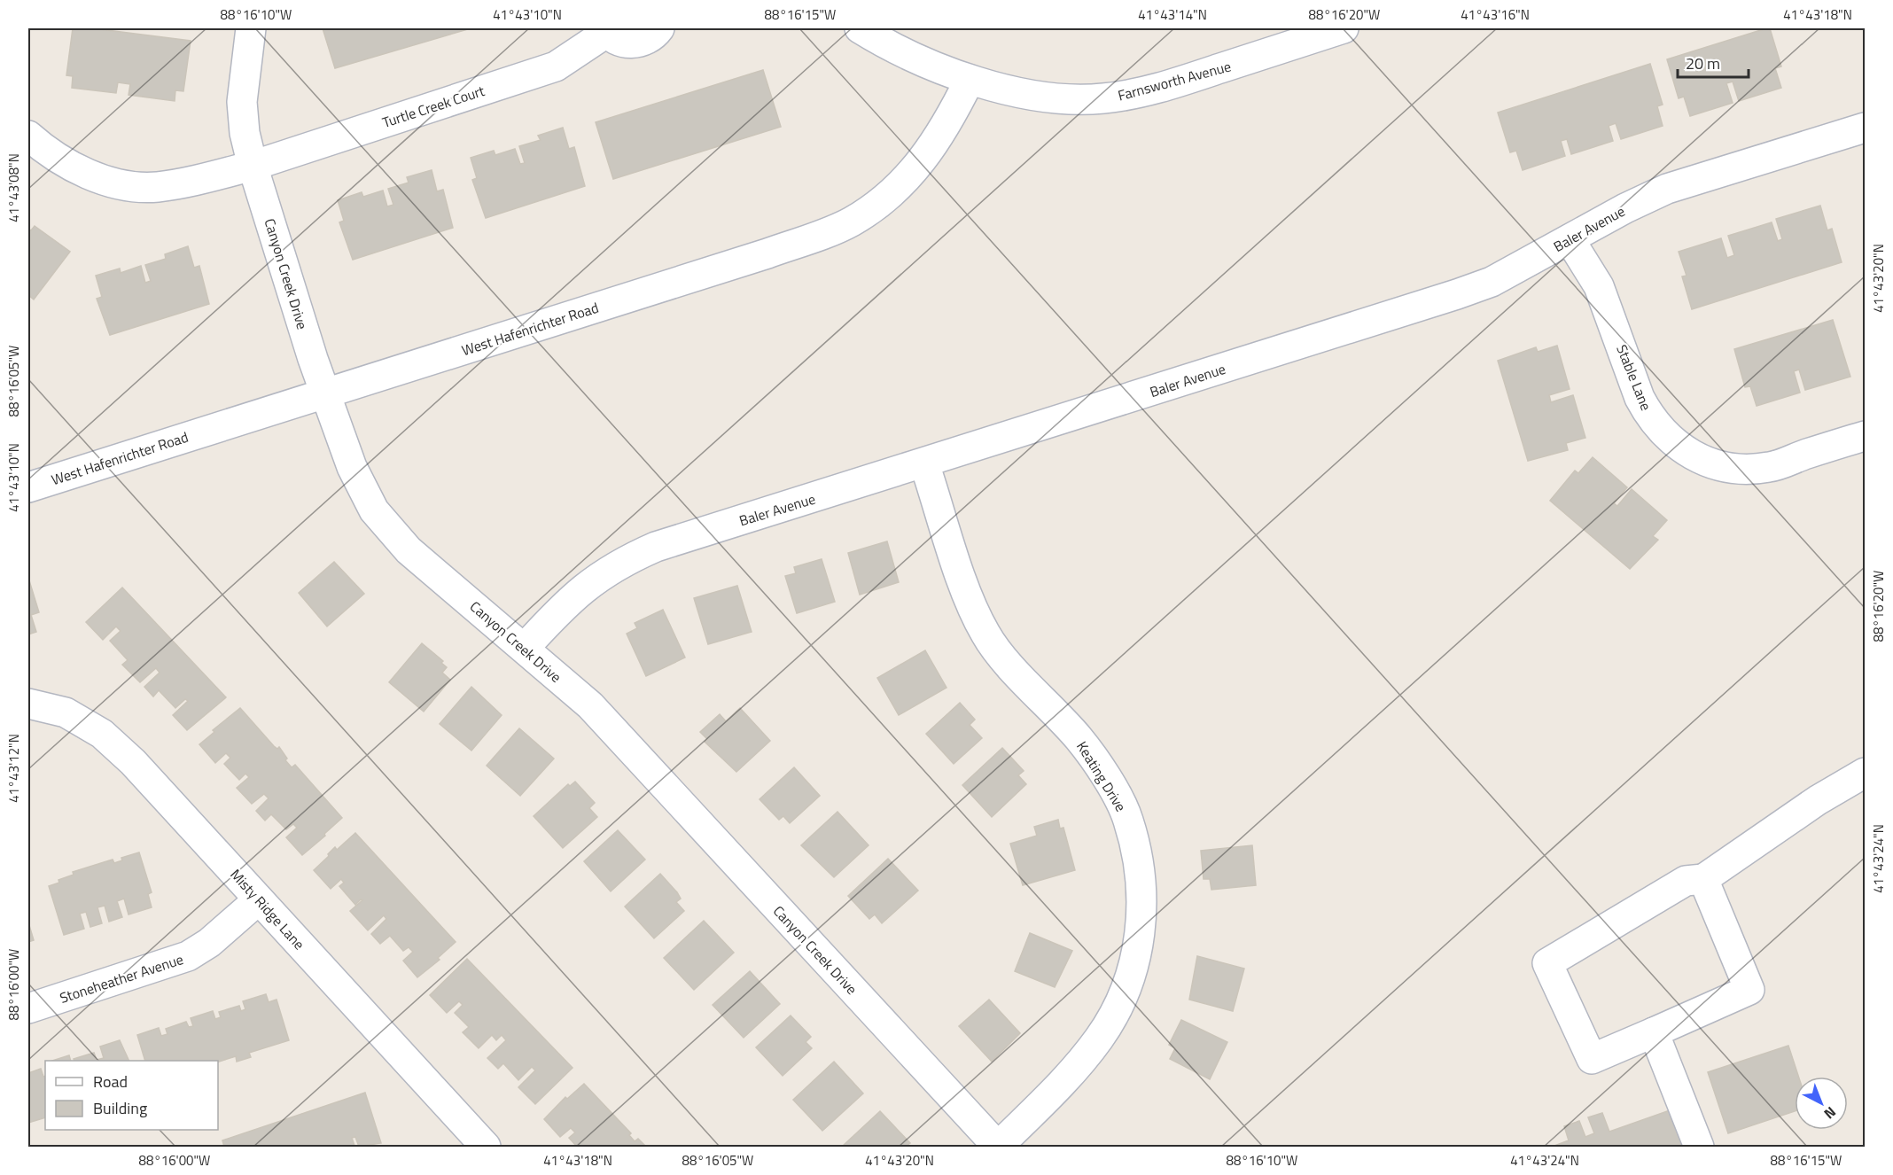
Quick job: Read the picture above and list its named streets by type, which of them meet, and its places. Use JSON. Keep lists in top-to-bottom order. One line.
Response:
{"streets":{"street":["Farnsworth Avenue","Turtle Creek Court","Baler Avenue","Canyon Creek Drive","West Hafenrichter Road","Stable Lane","Keating Drive","Misty Ridge Lane","Stoneheather Avenue"]},"crossings":[["Farnsworth Avenue","West Hafenrichter Road"],["Turtle Creek Court","Canyon Creek Drive"],["Baler Avenue","Canyon Creek Drive"],["Baler Avenue","Stable Lane"],["Baler Avenue","Keating Drive"],["Canyon Creek Drive","West Hafenrichter Road"],["Canyon Creek Drive","Keating Drive"],["Misty Ridge Lane","Stoneheather Avenue"]],"legend":["Road","Building"],"scale_bar":"20 m","north":"bottom right","coordinates":["88°16'10\"W","41°43'10\"N","88°16'15\"W","41°43'14\"N","88°16'20\"W","41°43'16\"N","41°43'18\"N","41°43'08\"N","41°43'20\"N","88°16'05\"W","41°43'12\"N","41°43'24\"N","88°16'00\"W"]}
